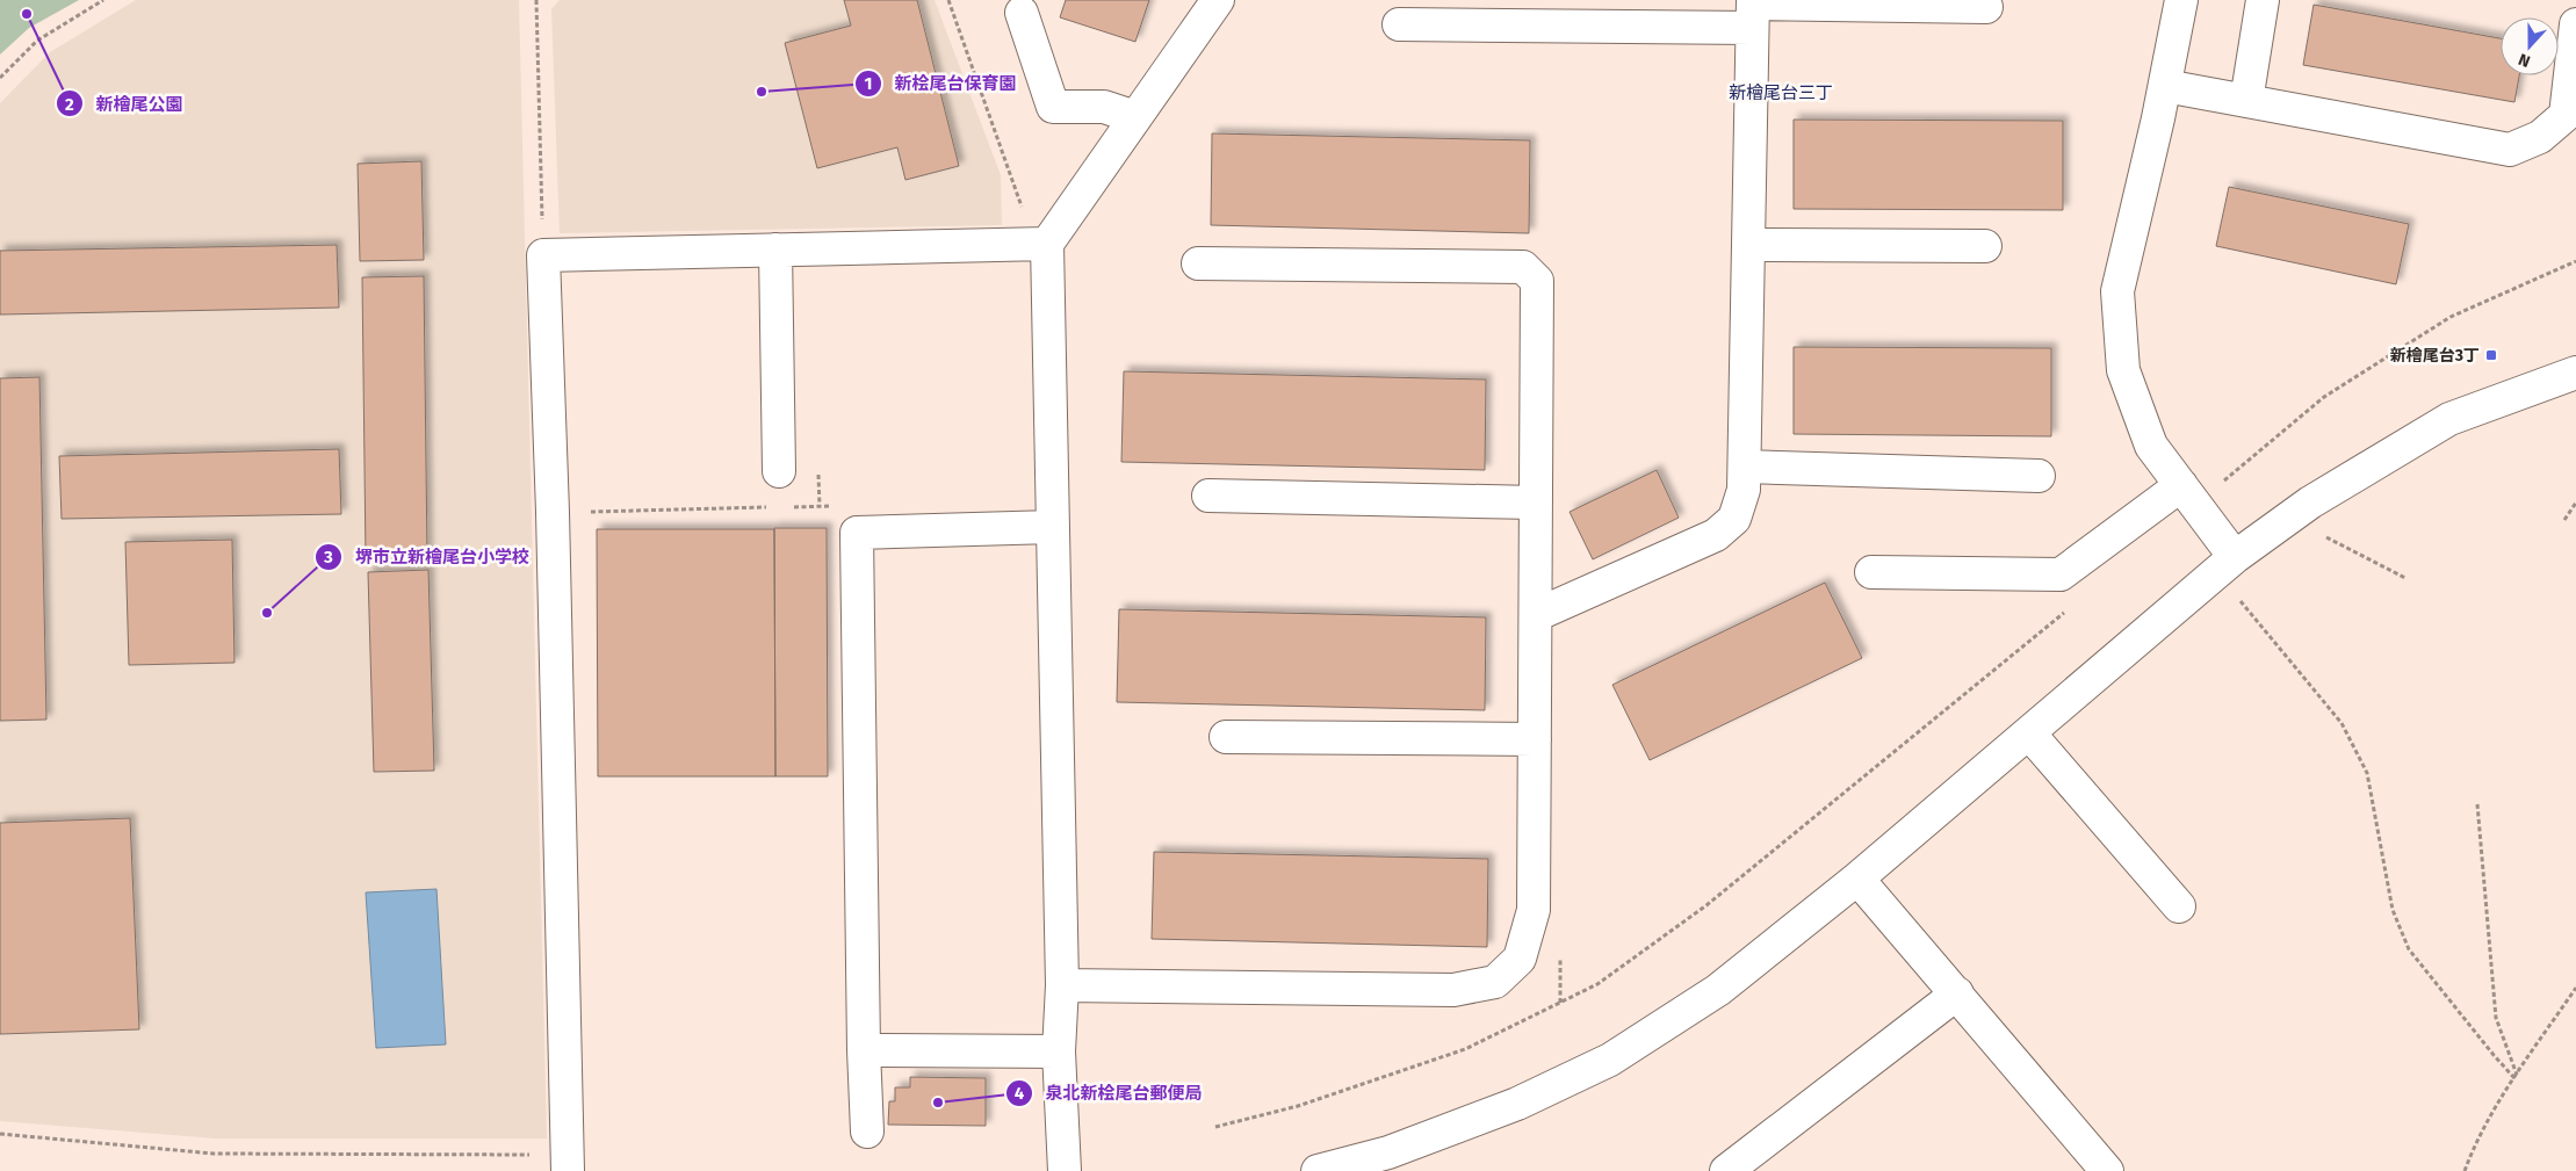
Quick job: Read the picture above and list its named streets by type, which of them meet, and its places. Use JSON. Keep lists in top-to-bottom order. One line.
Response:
{"districts":["新檜尾台三丁"],"places":{"other":["新檜尾公園","新桧尾台保育園","堺市立新檜尾台小学校","泉北新桧尾台郵便局"],"transit":["新檜尾台3丁"]},"north":"bottom"}
